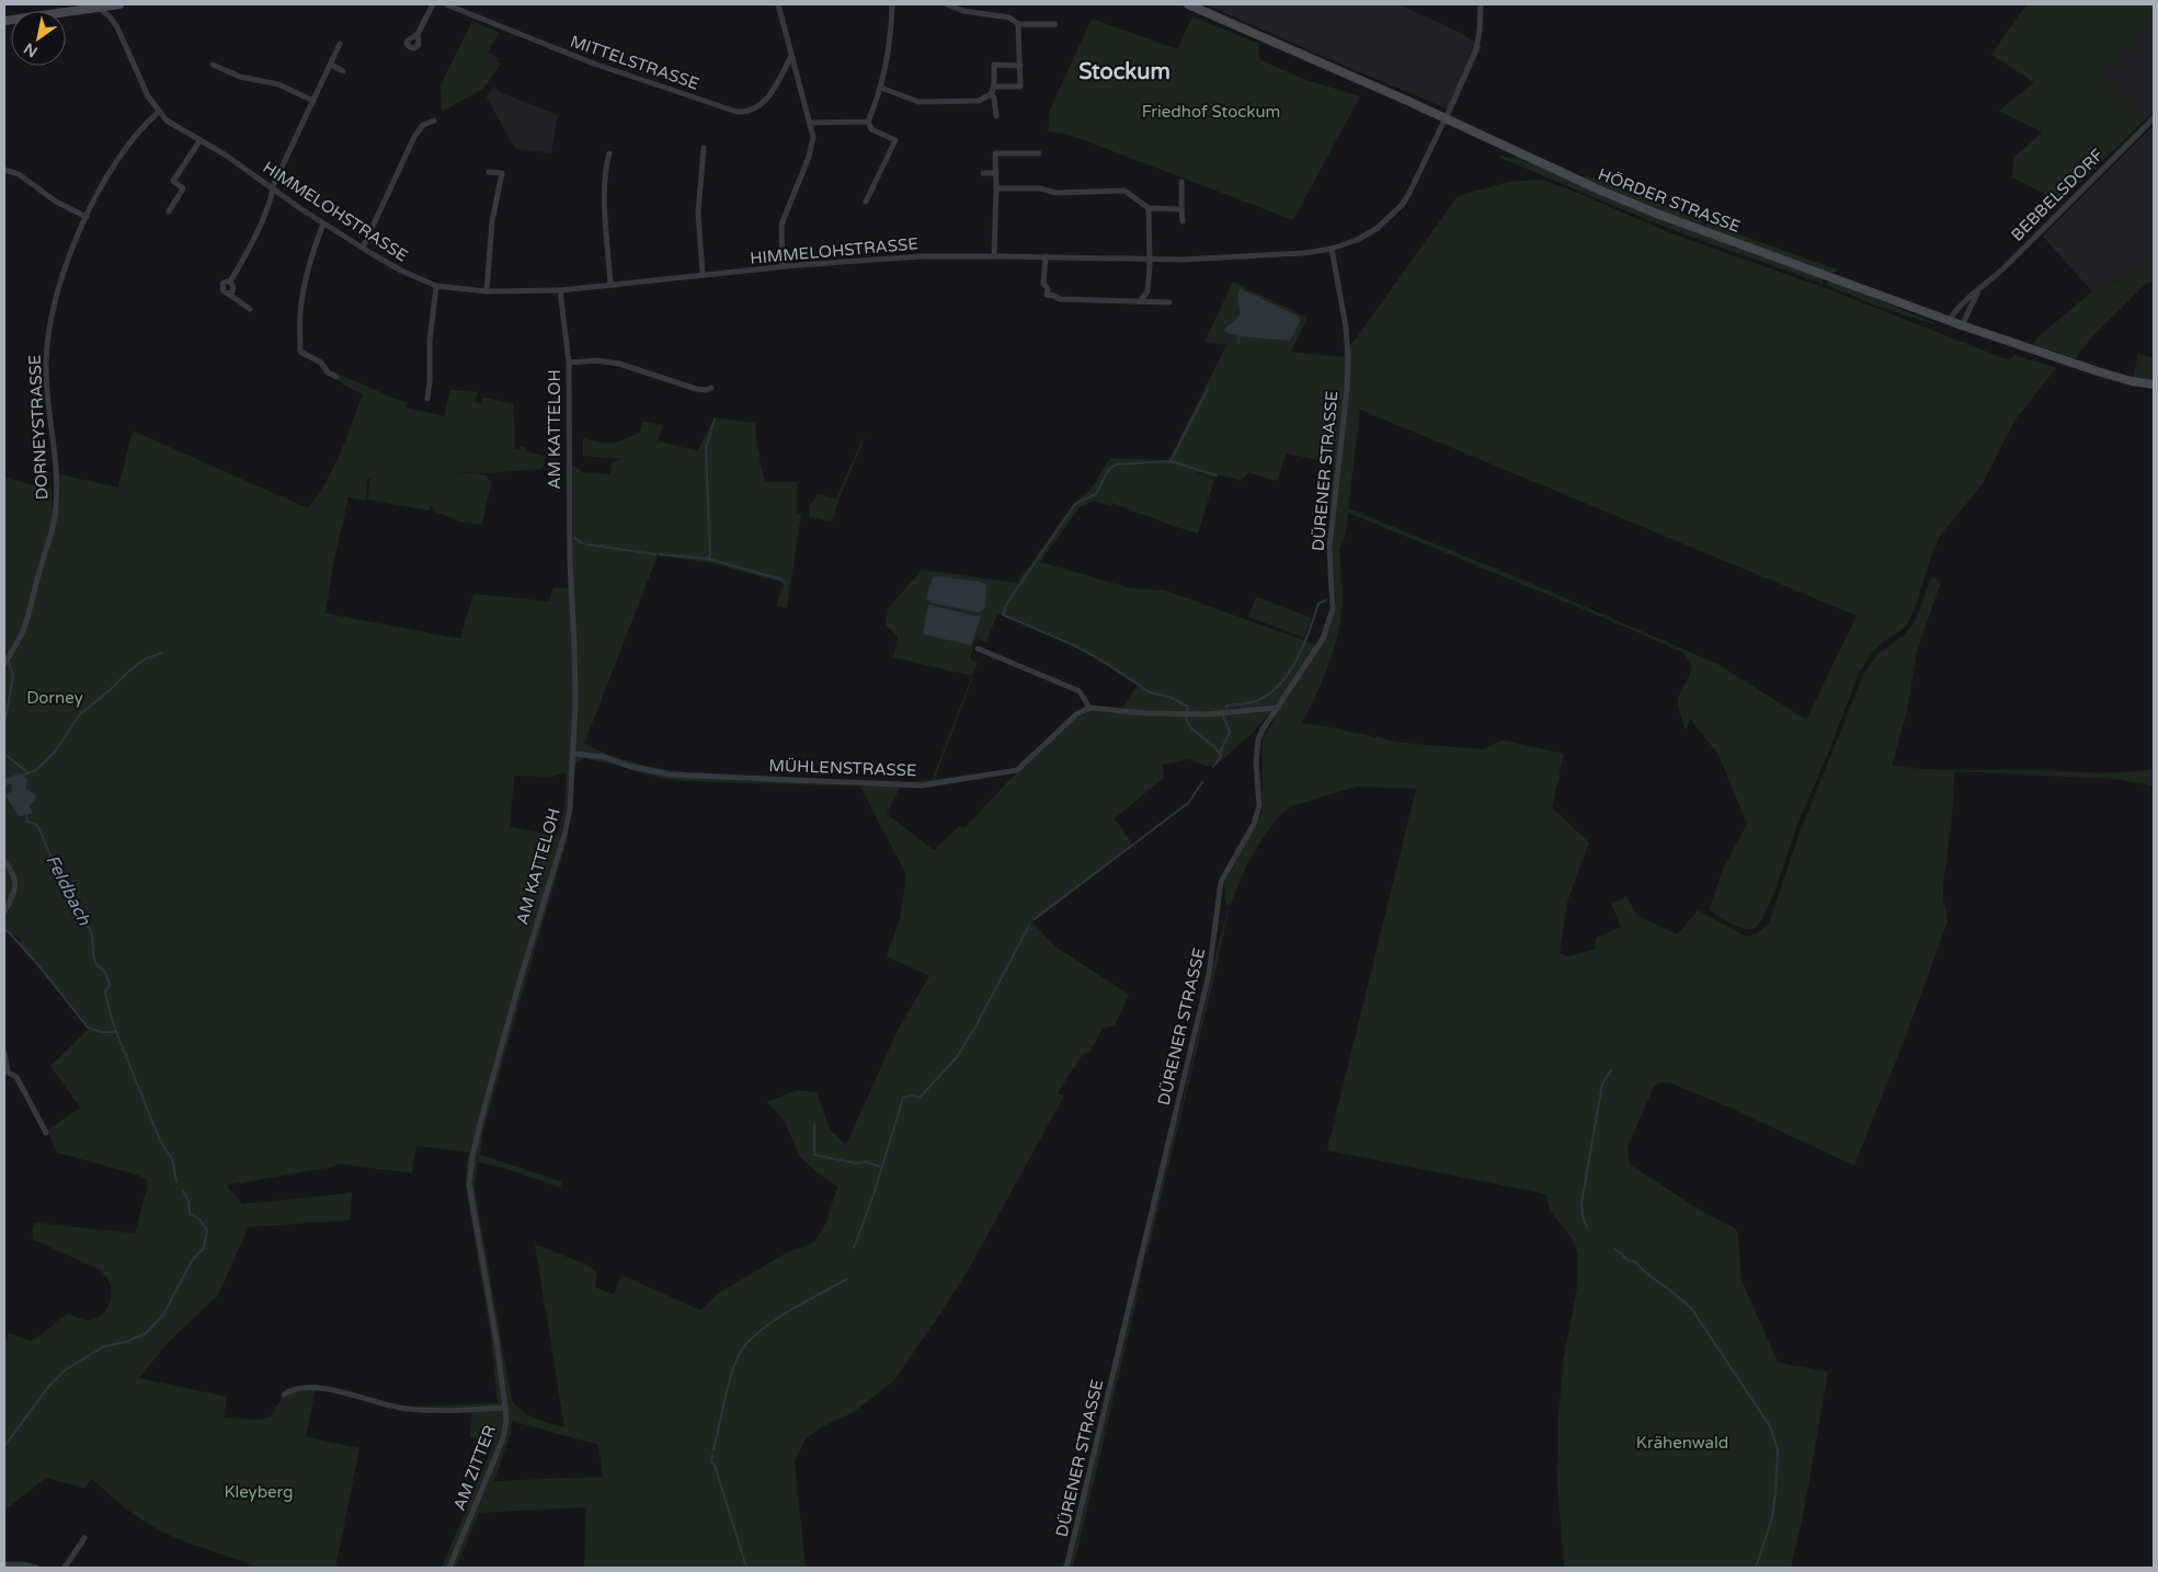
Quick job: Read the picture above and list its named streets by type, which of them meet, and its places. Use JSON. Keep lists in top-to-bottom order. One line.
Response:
{"streets":{"main road":["HÖRDER STRASSE"],"street":["MITTELSTRASSE","BEBBELSDORF","HIMMELOHSTRASSE","DORNEYSTRASSE","AM KATTELOH","DÜRENER STRASSE","MÜHLENSTRASSE","AM ZITTER"]},"crossings":[["BEBBELSDORF","HÖRDER STRASSE"],["HÖRDER STRASSE","HIMMELOHSTRASSE"],["HIMMELOHSTRASSE","DORNEYSTRASSE"],["HIMMELOHSTRASSE","AM KATTELOH"],["HIMMELOHSTRASSE","DÜRENER STRASSE"],["AM KATTELOH","MÜHLENSTRASSE"],["AM KATTELOH","AM ZITTER"]],"districts":["Stockum"],"water":["Feldbach"],"parks":["Friedhof Stockum","Dorney","Krähenwald","Kleyberg"],"north":"bottom left"}
